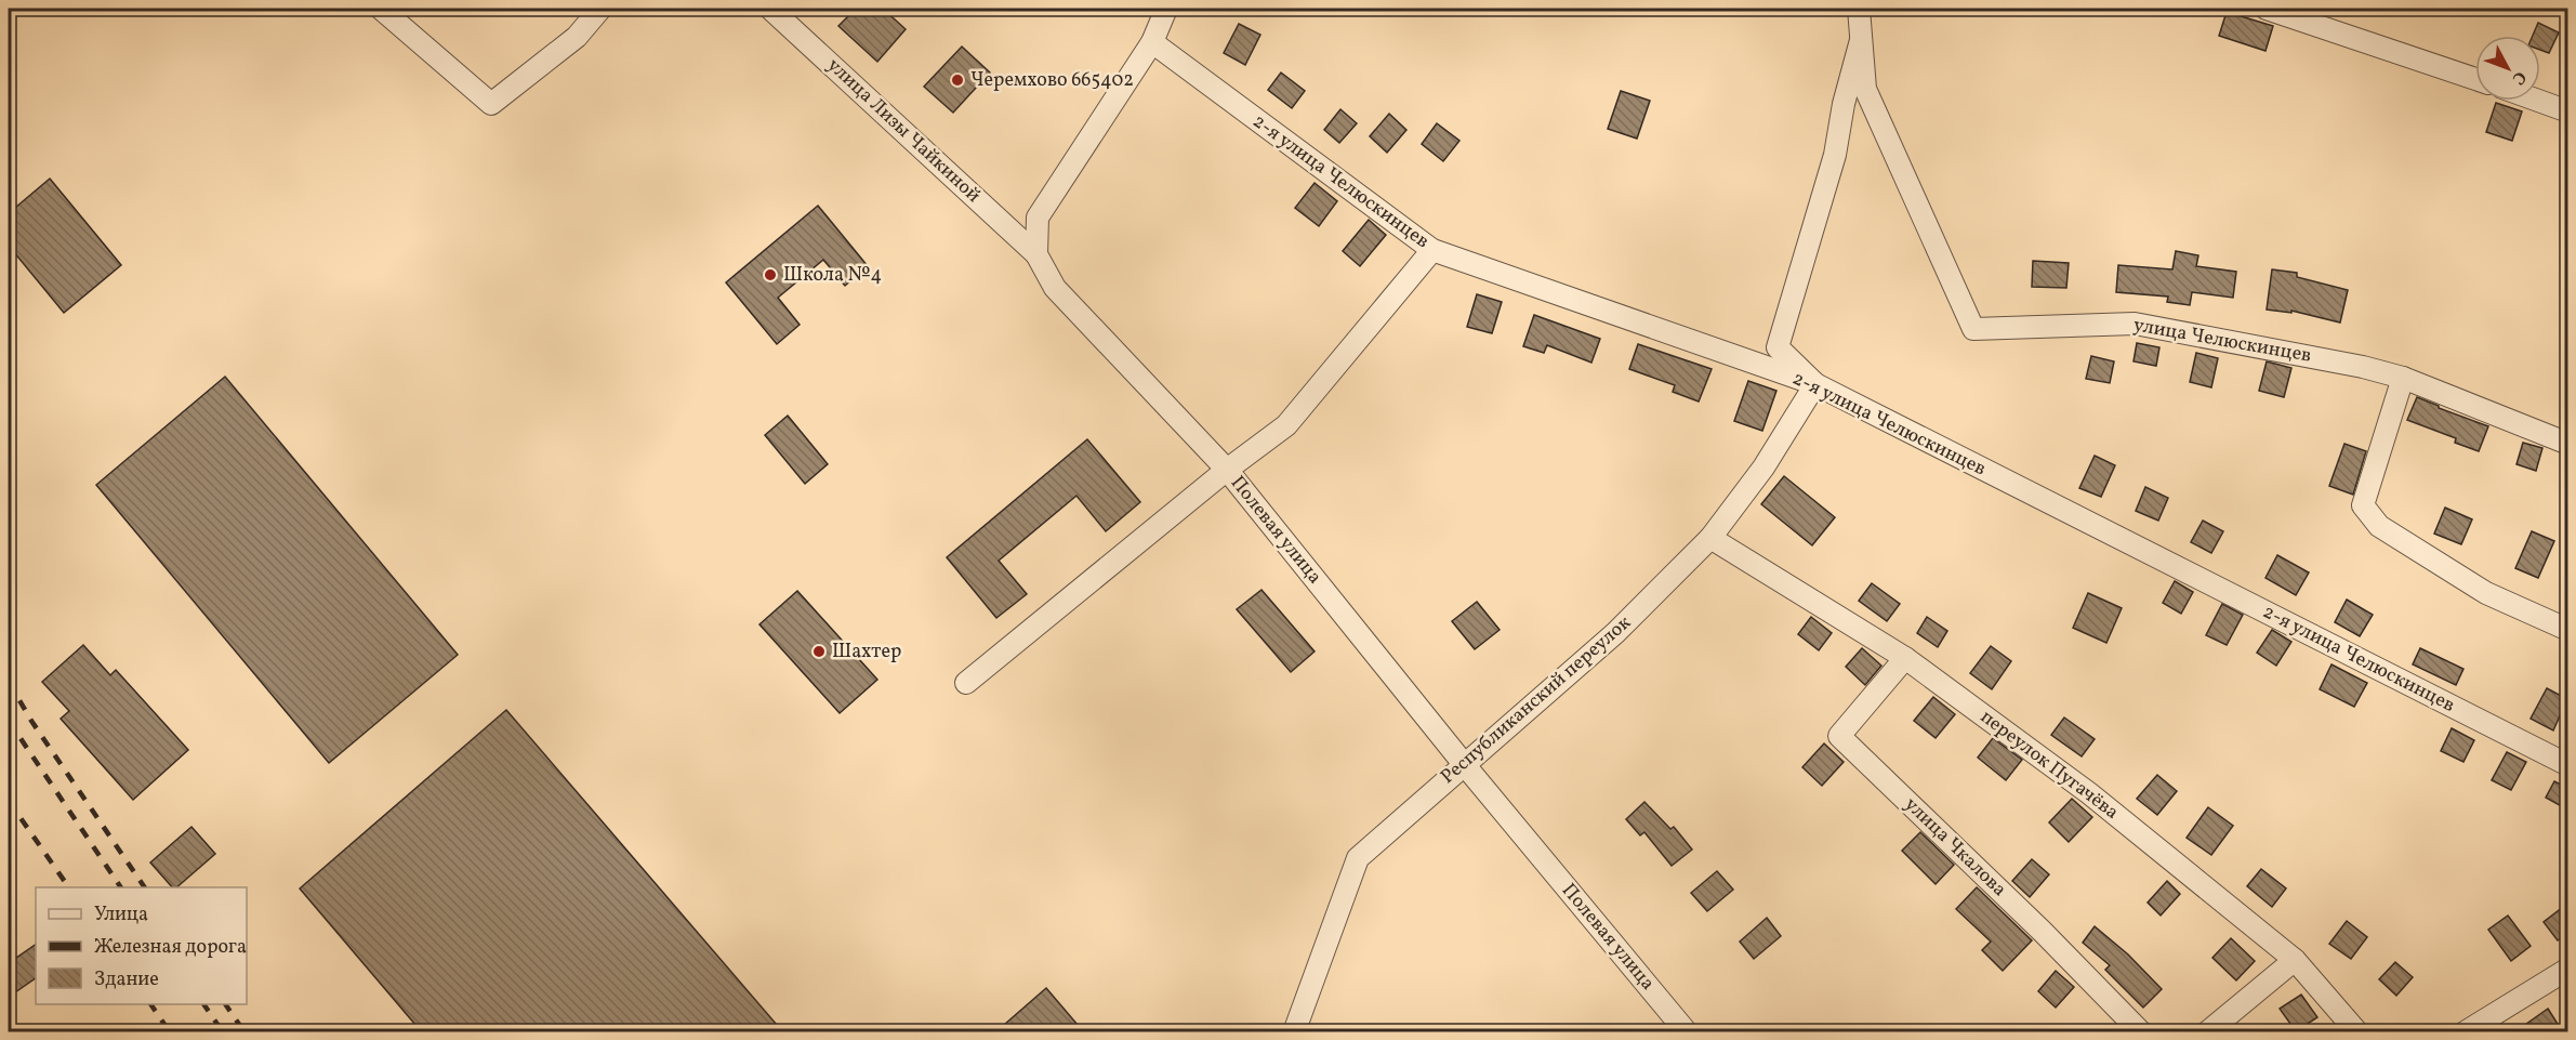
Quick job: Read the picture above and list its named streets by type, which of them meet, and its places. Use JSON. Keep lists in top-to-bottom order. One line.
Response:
{"streets":{"street":["улица Лизы Чайкиной","2-я улица Челюскинцев","улица Челюскинцев","Полевая улица","Республиканский переулок","переулок Пугачёва","улица Чкалова"]},"crossings":[["улица Лизы Чайкиной","Полевая улица"],["2-я улица Челюскинцев","Республиканский переулок"],["Полевая улица","Республиканский переулок"],["Республиканский переулок","переулок Пугачёва"],["переулок Пугачёва","улица Чкалова"]],"places":["Черемхово 665402","Школа №4","Шахтер"],"legend":["Улица","Железная дорога","Здание"],"north":"bottom right"}
